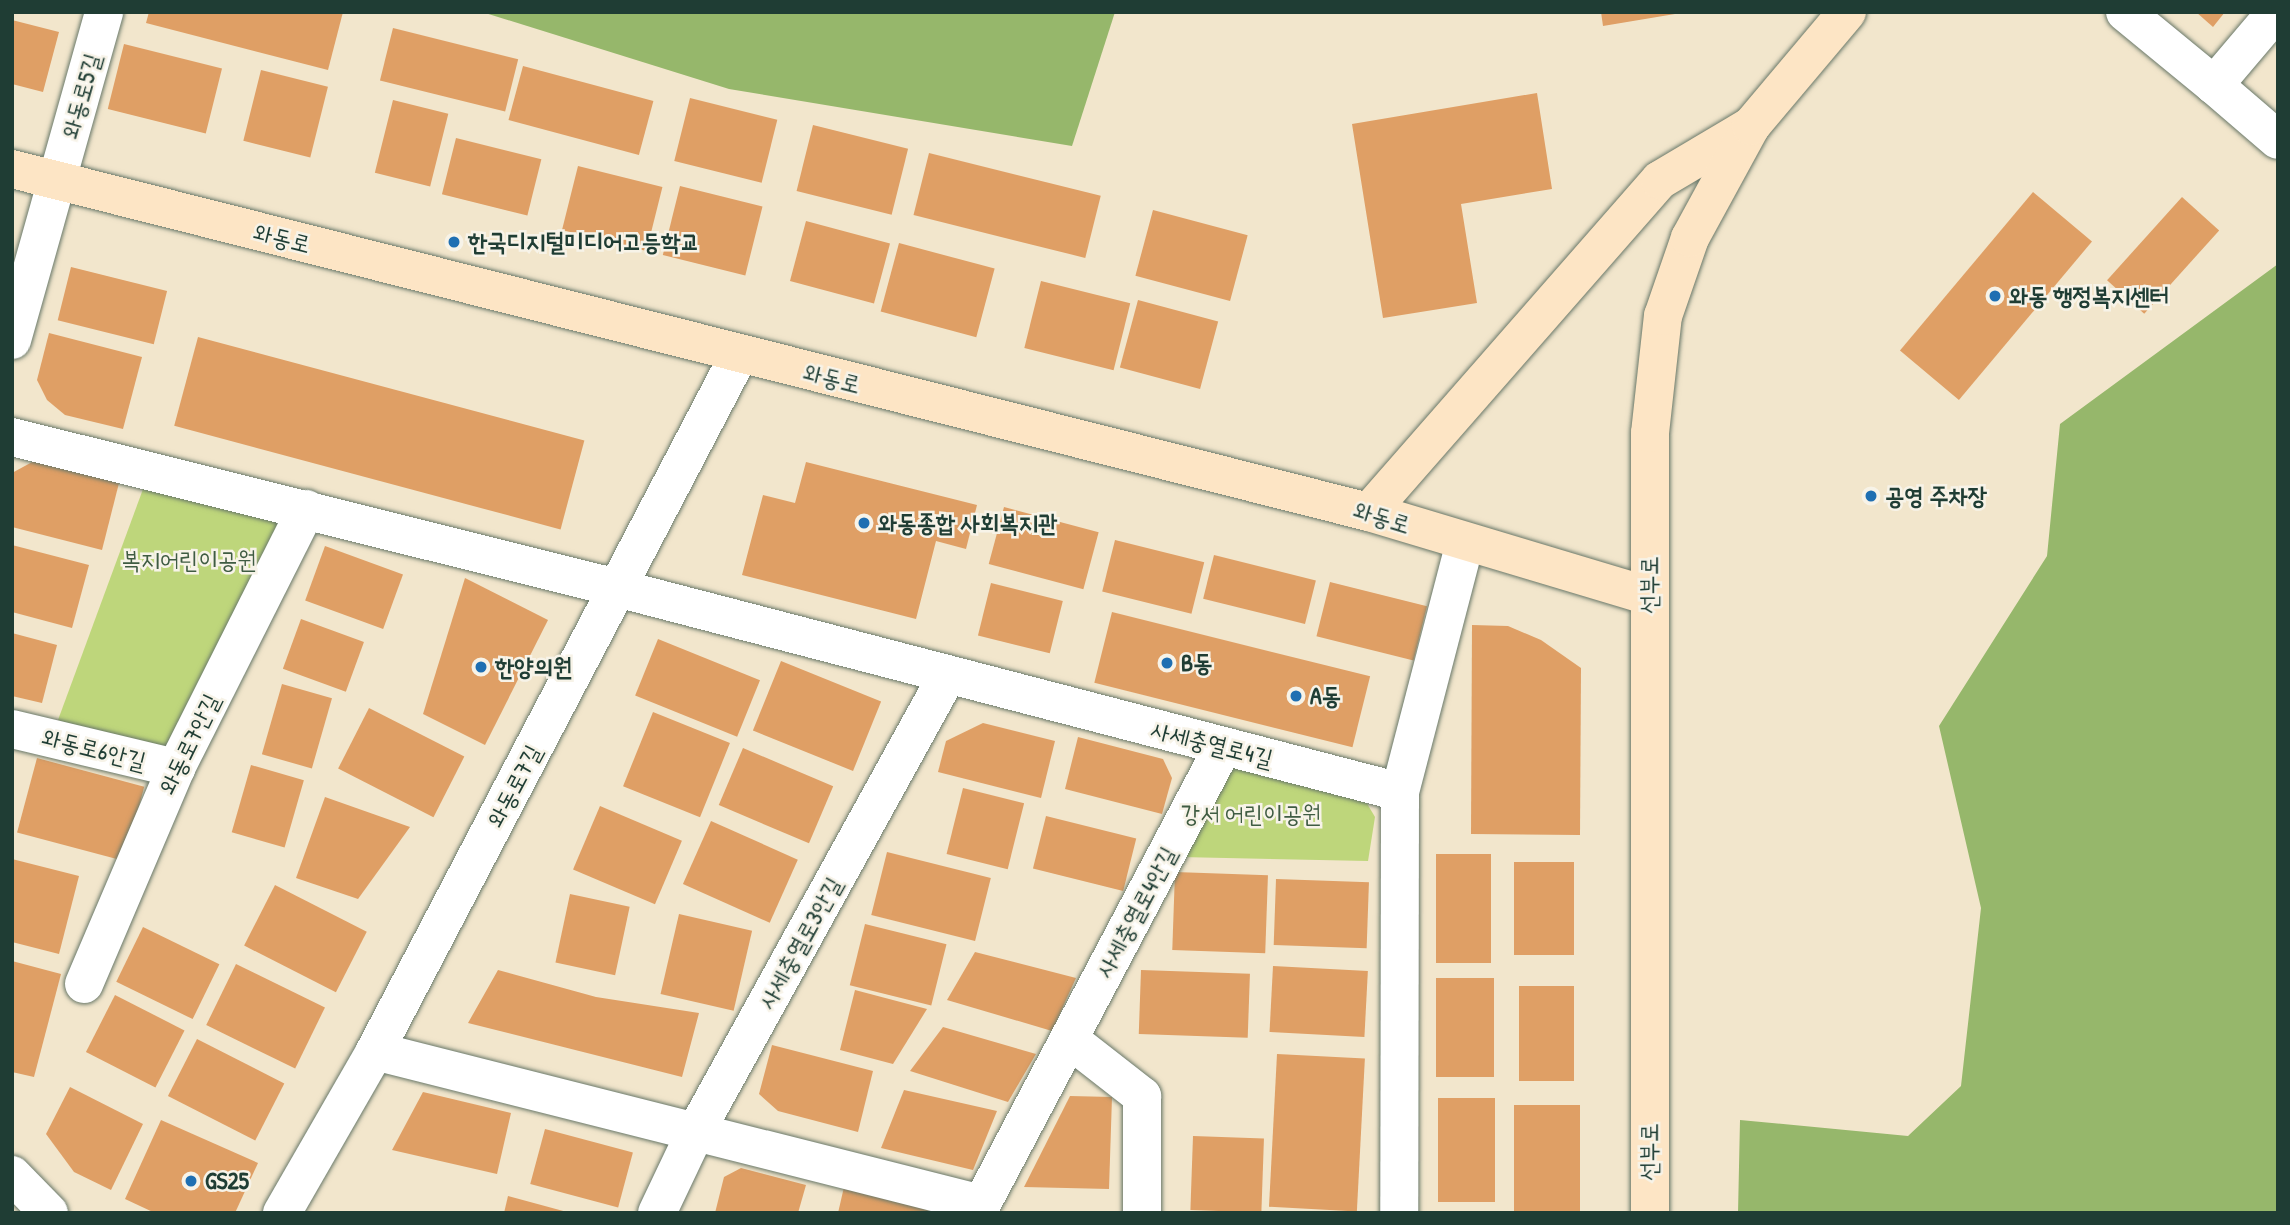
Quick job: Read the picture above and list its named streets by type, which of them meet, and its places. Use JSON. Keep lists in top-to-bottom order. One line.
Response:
{"streets":{"main road":["와동로","선부로"],"street":["와동로5길","와동로7안길","사세충열로4길","와동로6안길","와동로7길","사세충열로4안길","사세충열로3안길"]},"crossings":[["와동로5길","와동로"],["와동로","선부로"],["와동로","와동로7길"],["와동로7안길","와동로6안길"],["사세충열로4길","와동로7길"],["사세충열로4길","사세충열로4안길"],["사세충열로4길","사세충열로3안길"]],"parks":["복지어린이공원","강서 어린이공원"],"places":["한국디지털미디어고등학교","와동 행정복지센터","공영 주차장","와동종합 사회복지관","B동","한양의원","A동","GS25"]}
